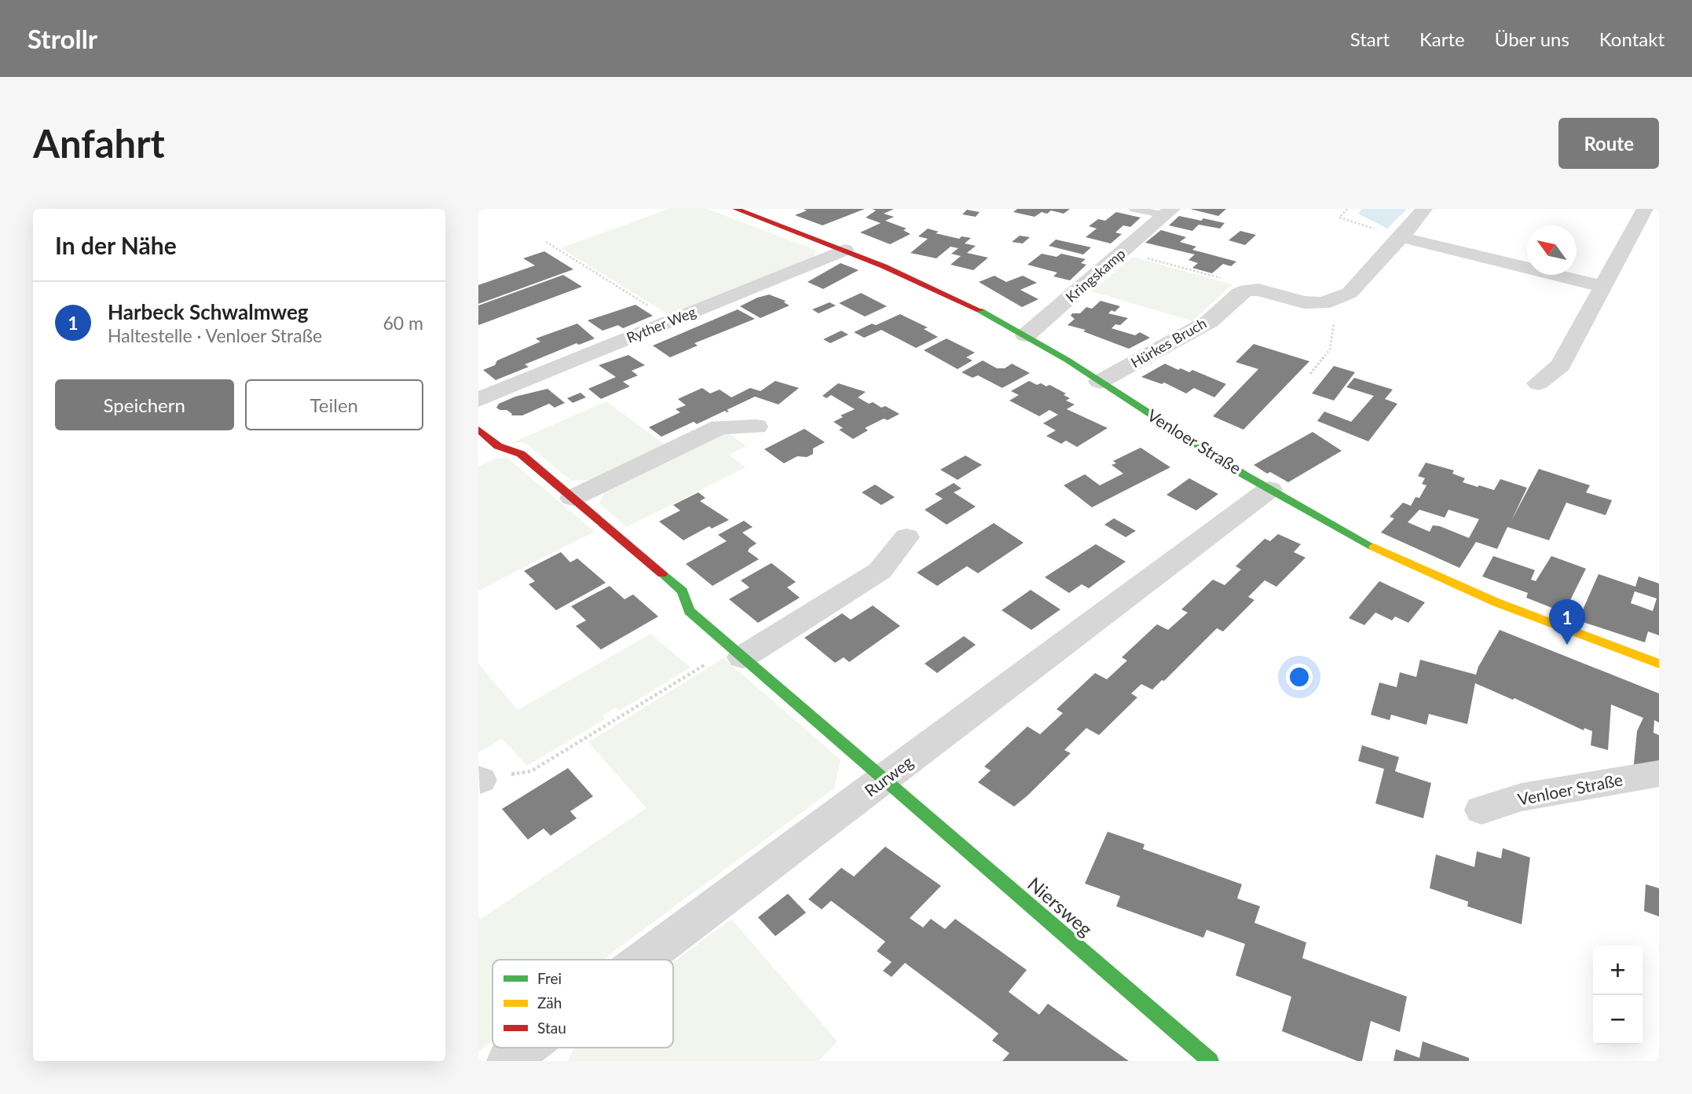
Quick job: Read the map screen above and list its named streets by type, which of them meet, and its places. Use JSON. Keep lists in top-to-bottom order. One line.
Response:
{"streets":{"street":["Kringskamp","Ryther Weg","Hürkes Bruch","Venloer Straße","Rurweg","Niersweg"]},"crossings":[["Kringskamp","Venloer Straße"],["Ryther Weg","Venloer Straße"],["Hürkes Bruch","Venloer Straße"],["Venloer Straße","Rurweg"],["Rurweg","Niersweg"]],"legend":["Frei","Zäh","Stau"],"north":"top left","page":{"header":"Strollr","nav":["Start","Karte","Über uns","Kontakt"],"buttons":["Route",["Speichern","Teilen"]],"title":"Anfahrt","heading":"In der Nähe","list":[{"mark":"1","name":"Harbeck Schwalmweg","note":"Haltestelle · Venloer Straße","value":"60 m"}],"pins":"1","map_buttons":["+","−"]}}
